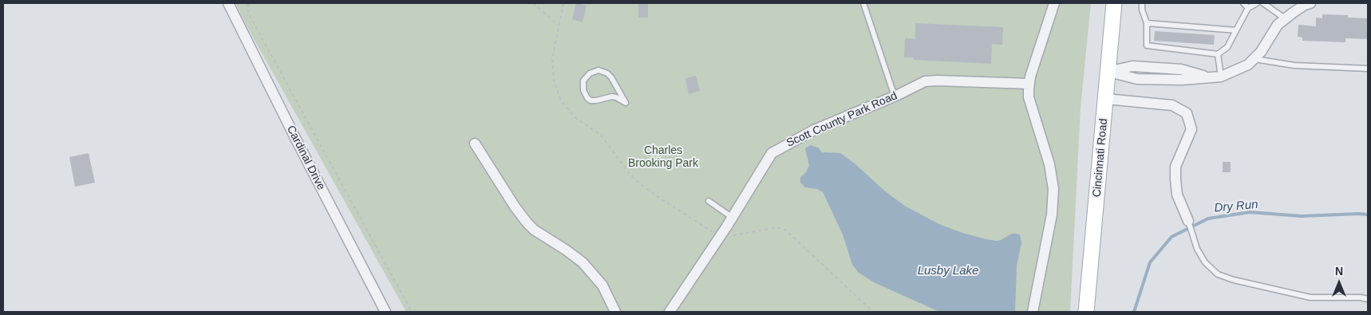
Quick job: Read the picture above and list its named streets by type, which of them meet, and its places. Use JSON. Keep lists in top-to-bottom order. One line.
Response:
{"streets":{"main road":["Cincinnati Road"],"street":["Scott County Park Road","Cardinal Drive"]},"water":["Dry Run","Lusby Lake"],"parks":["Charles Brooking Park"],"north":"top"}
